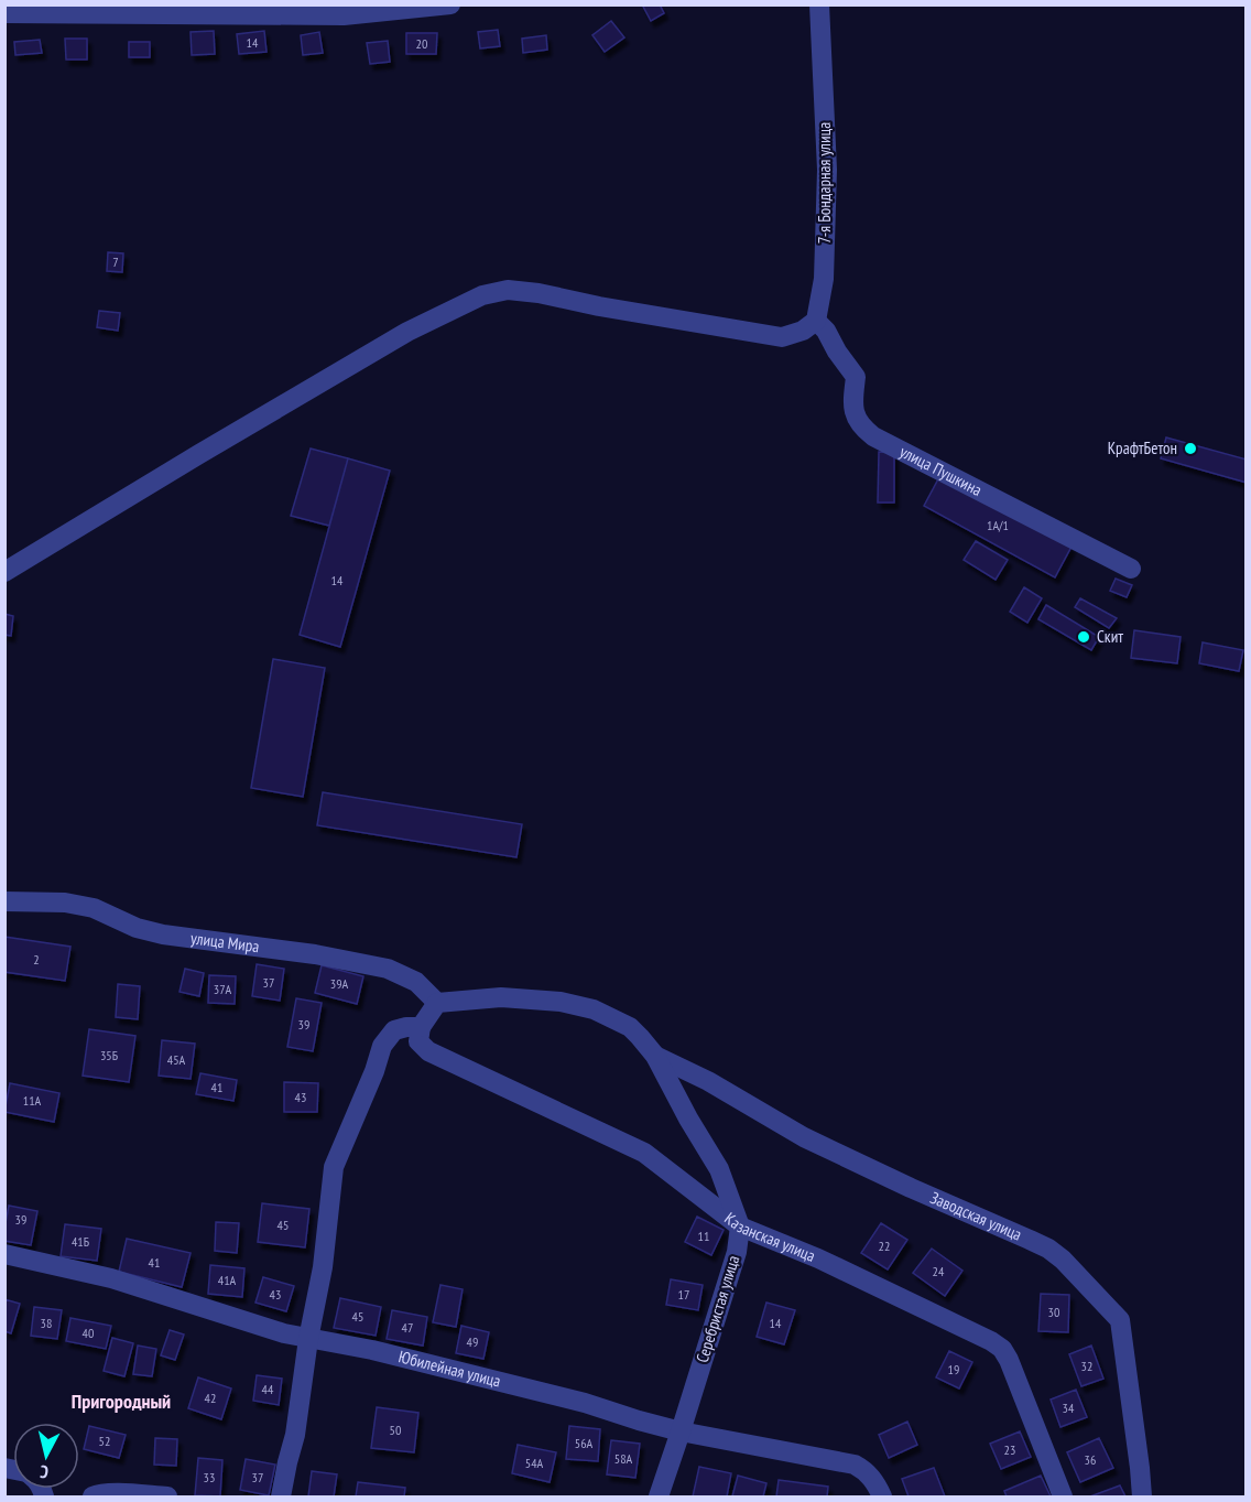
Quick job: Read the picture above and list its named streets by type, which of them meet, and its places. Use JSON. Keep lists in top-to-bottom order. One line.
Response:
{"streets":{"street":["7-я Бондарная улица","улица Пушкина","улица Мира","Заводская улица","Казанская улица","Серебристая улица","Юбилейная улица"]},"crossings":[["7-я Бондарная улица","улица Пушкина"],["Заводская улица","Серебристая улица"],["Казанская улица","Серебристая улица"],["Серебристая улица","Юбилейная улица"]],"districts":["Пригородный"],"places":["КрафтБетон","Скит"],"house_numbers":["14","20","7","1А/1","14","2","37","39А","37А","39","35Б","45А","41","43","11А","39","45","11","41Б","22","41","24","41А","43","17","30","45","38","14","47","40","49","32","19","44","42","34","50","52","56А","23","58А","36","54А","33","37"],"north":"bottom"}
